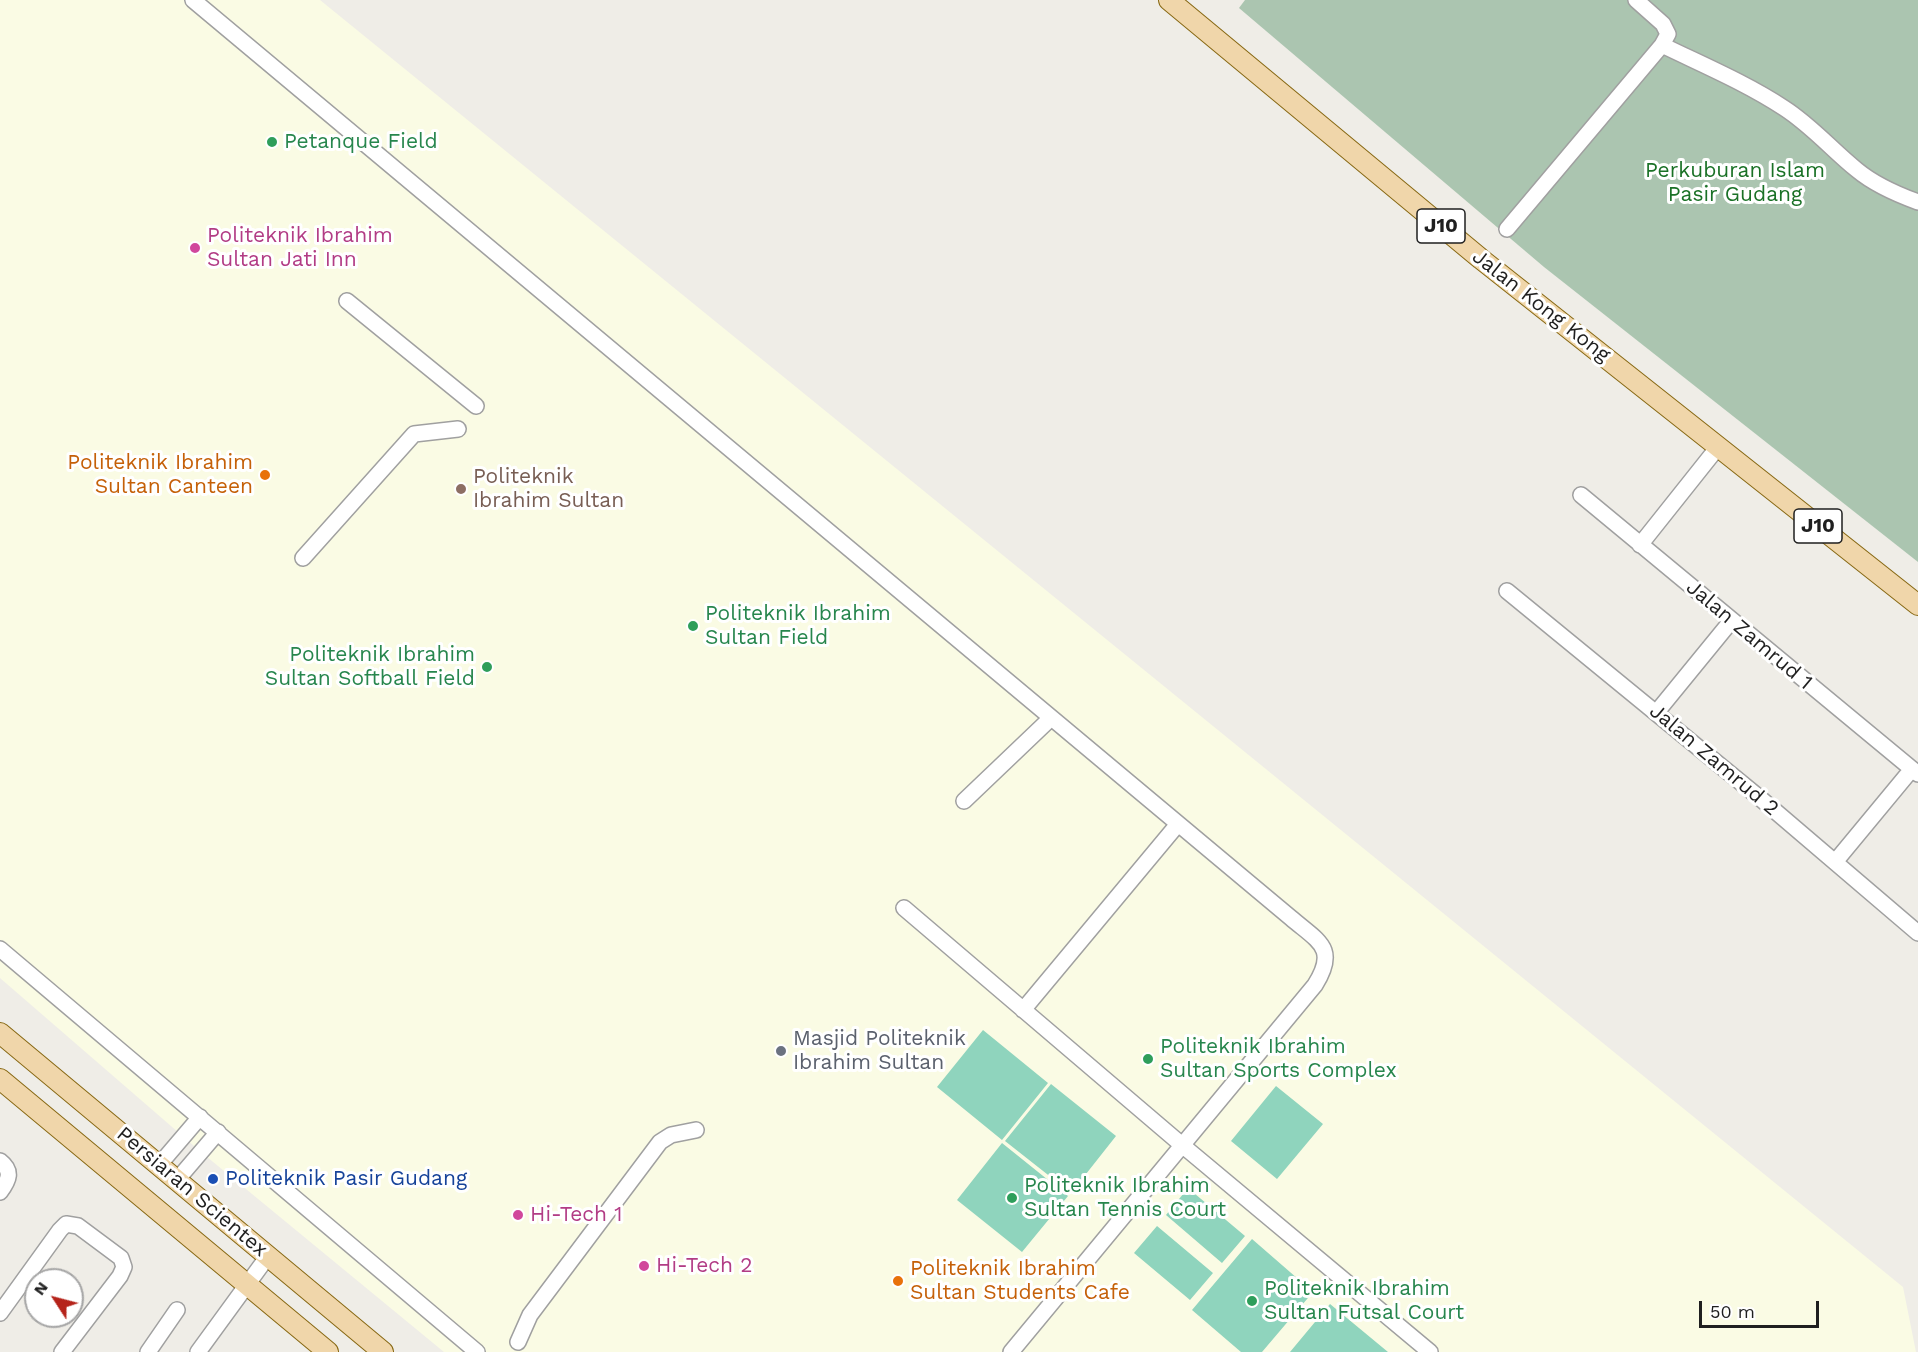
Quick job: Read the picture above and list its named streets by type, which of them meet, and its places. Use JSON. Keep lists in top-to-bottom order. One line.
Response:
{"streets":{"main road":["J10","Jalan Kong Kong","Persiaran Scientex"],"street":["Jalan Zamrud 1","Jalan Zamrud 2"]},"parks":["Perkuburan Islam Pasir Gudang"],"places":["Petanque Field","Politeknik Ibrahim Sultan Jati Inn","Politeknik Ibrahim Sultan Canteen","Politeknik Ibrahim Sultan","Politeknik Ibrahim Sultan Field","Politeknik Ibrahim Sultan Softball Field","Masjid Politeknik Ibrahim Sultan","Politeknik Ibrahim Sultan Sports Complex","Politeknik Pasir Gudang","Politeknik Ibrahim Sultan Tennis Court","Hi-Tech 1","Hi-Tech 2","Politeknik Ibrahim Sultan Students Cafe","Politeknik Ibrahim Sultan Futsal Court"],"scale_bar":"50 m","north":"top left"}
